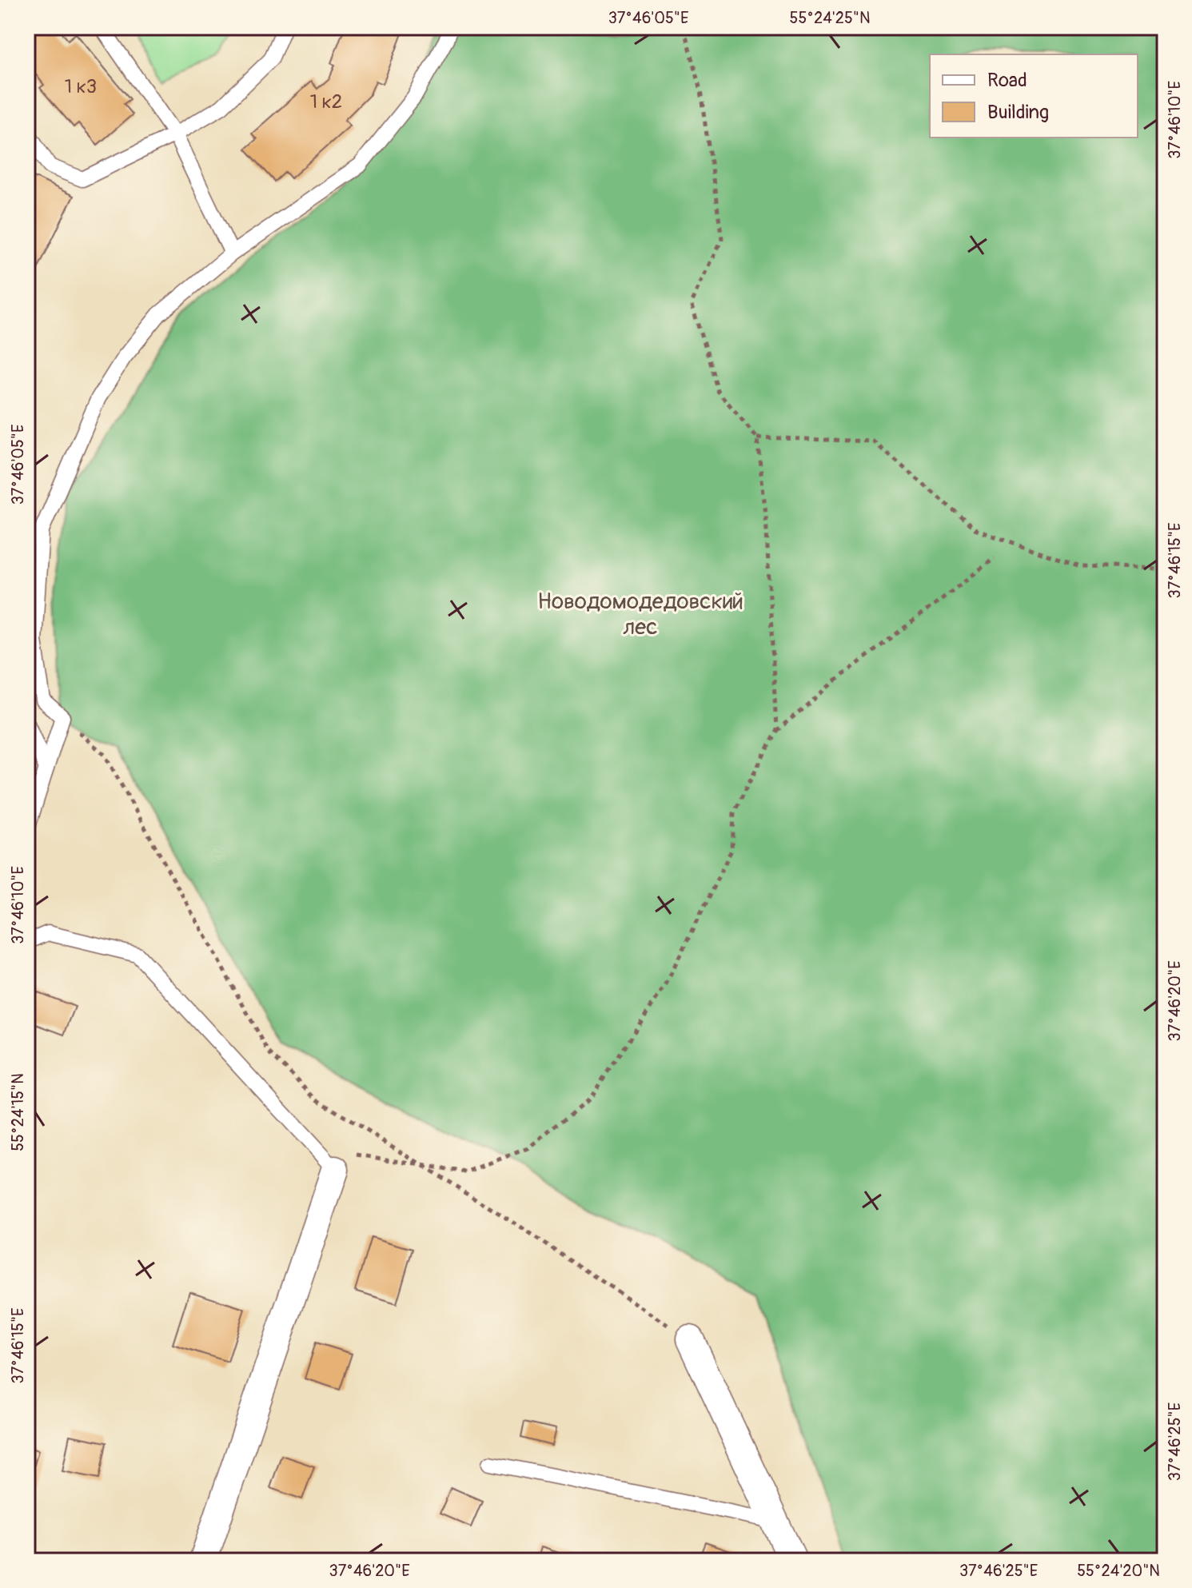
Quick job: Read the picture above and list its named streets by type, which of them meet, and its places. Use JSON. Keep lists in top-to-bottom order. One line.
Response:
{"parks":["Новодомодедовский лес"],"house_numbers":["1 к3","1 к2"],"legend":["Road","Building"],"coordinates":["37°46'05\"E","55°24'25\"N","37°46'10\"E","37°46'15\"E","37°46'20\"E","55°24'15\"N","37°46'25\"E","55°24'20\"N"]}
